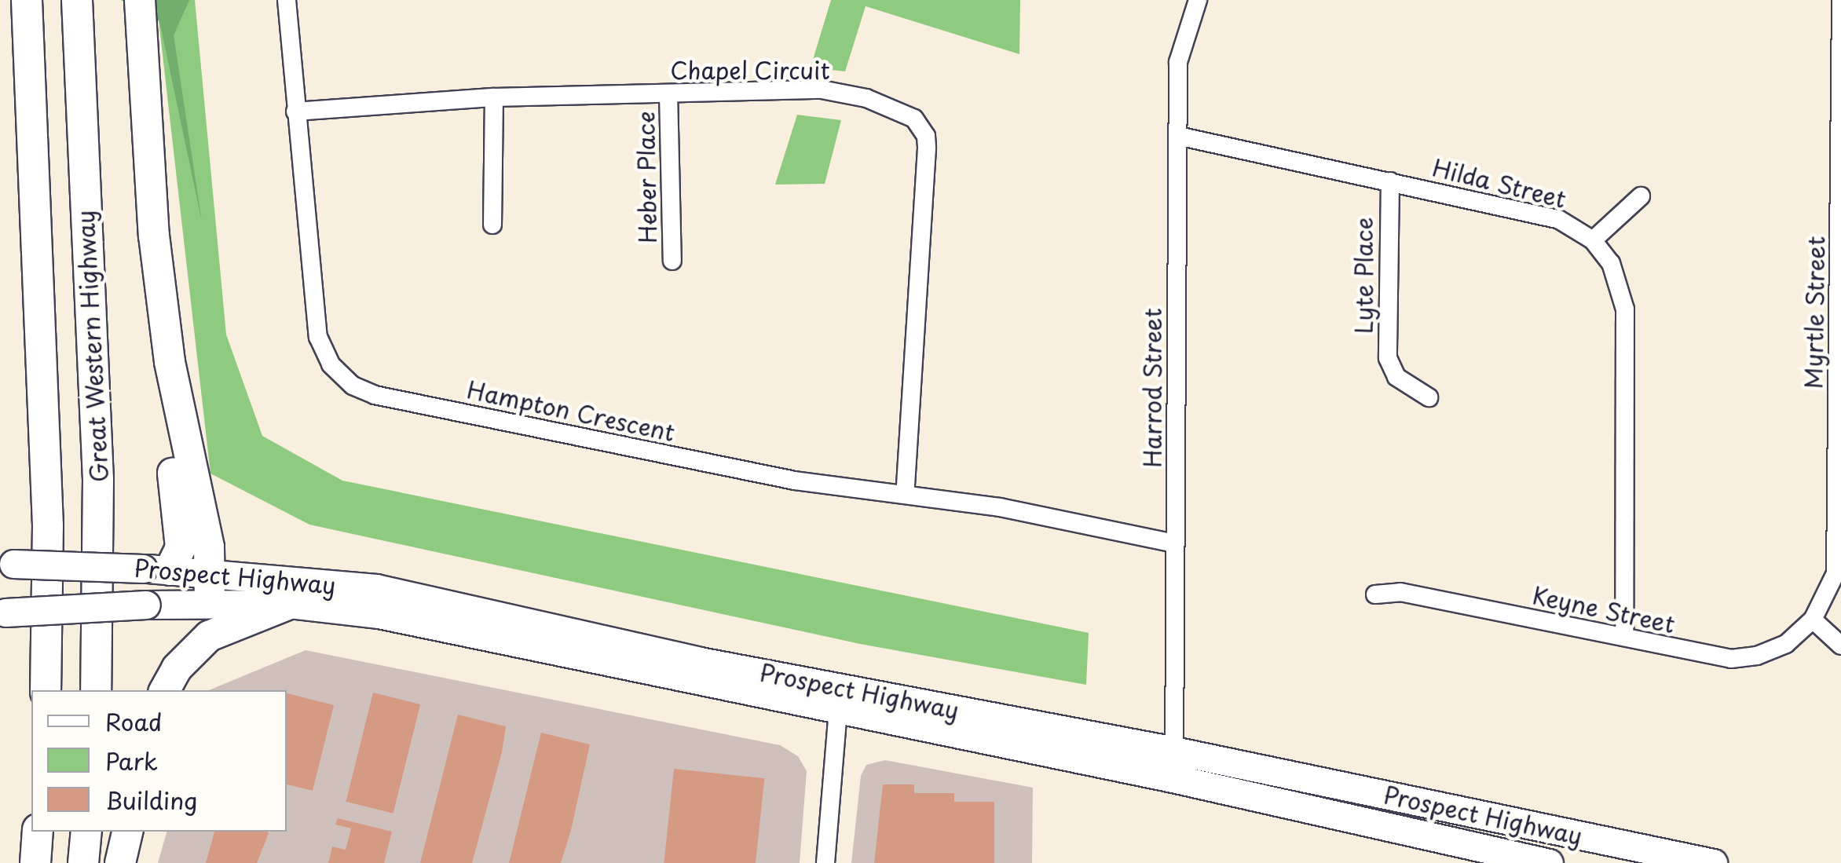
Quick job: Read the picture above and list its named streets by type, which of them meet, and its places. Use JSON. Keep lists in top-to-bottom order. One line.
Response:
{"streets":{"highway":["Great Western Highway"],"main road":["Prospect Highway"],"street":["Chapel Circuit","Heber Place","Hilda Street","Lyte Place","Myrtle Street","Harrod Street","Hampton Crescent","Keyne Street"]},"crossings":[["Chapel Circuit","Heber Place"],["Chapel Circuit","Hampton Crescent"],["Hilda Street","Lyte Place"],["Hilda Street","Harrod Street"],["Hilda Street","Keyne Street"],["Myrtle Street","Keyne Street"],["Harrod Street","Hampton Crescent"],["Harrod Street","Prospect Highway"]],"legend":["Road","Park","Building"]}
